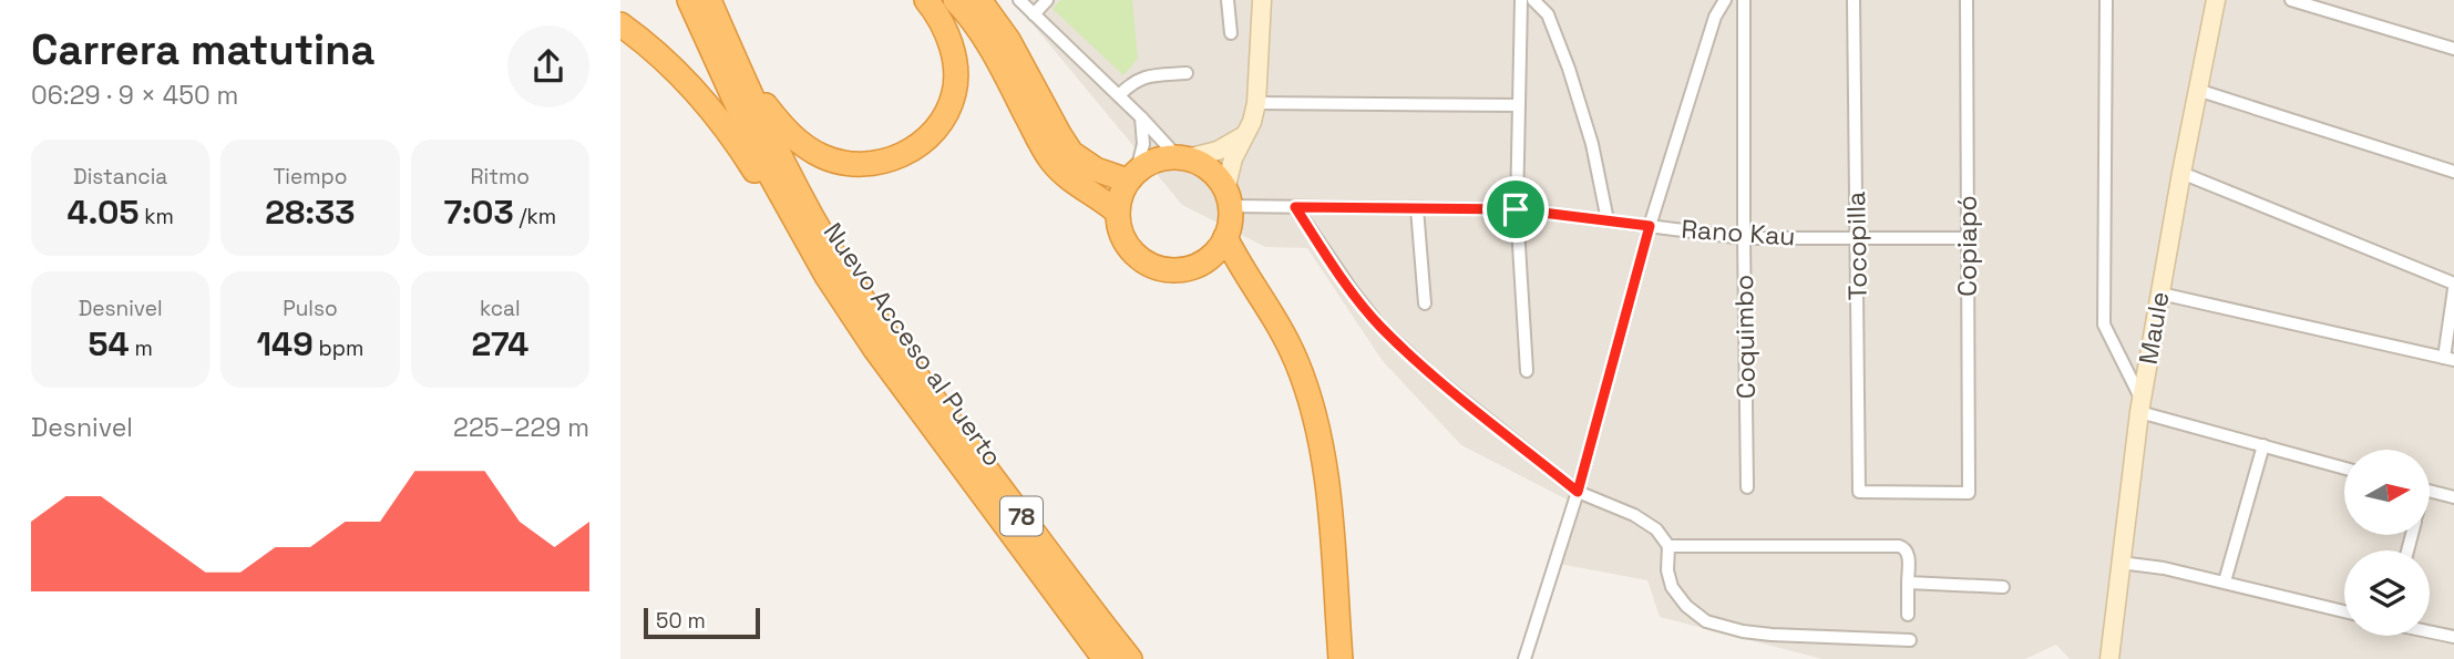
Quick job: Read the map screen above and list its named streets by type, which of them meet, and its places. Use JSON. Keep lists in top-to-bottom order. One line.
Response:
{"streets":{"highway":["Nuevo Acceso al Puerto","78"],"street":["Rano Kau","Tocopilla","Copiapó","Maule","Coquimbo"]},"crossings":[["Rano Kau","Tocopilla"],["Rano Kau","Copiapó"],["Rano Kau","Coquimbo"],["Tocopilla","Copiapó"]],"scale_bar":"50 m","north":"right","page":{"heading":["Carrera matutina","06:29 · 9 × 450 m"],"stats":[["Distancia","4.05 km"],["Tiempo","28:33"],["Ritmo","7:03 /km"],["Desnivel","54 m"],["Pulso","149 bpm"],["kcal","274"]],"chart":["Desnivel","225–229 m"],"scale":"50 m"}}
